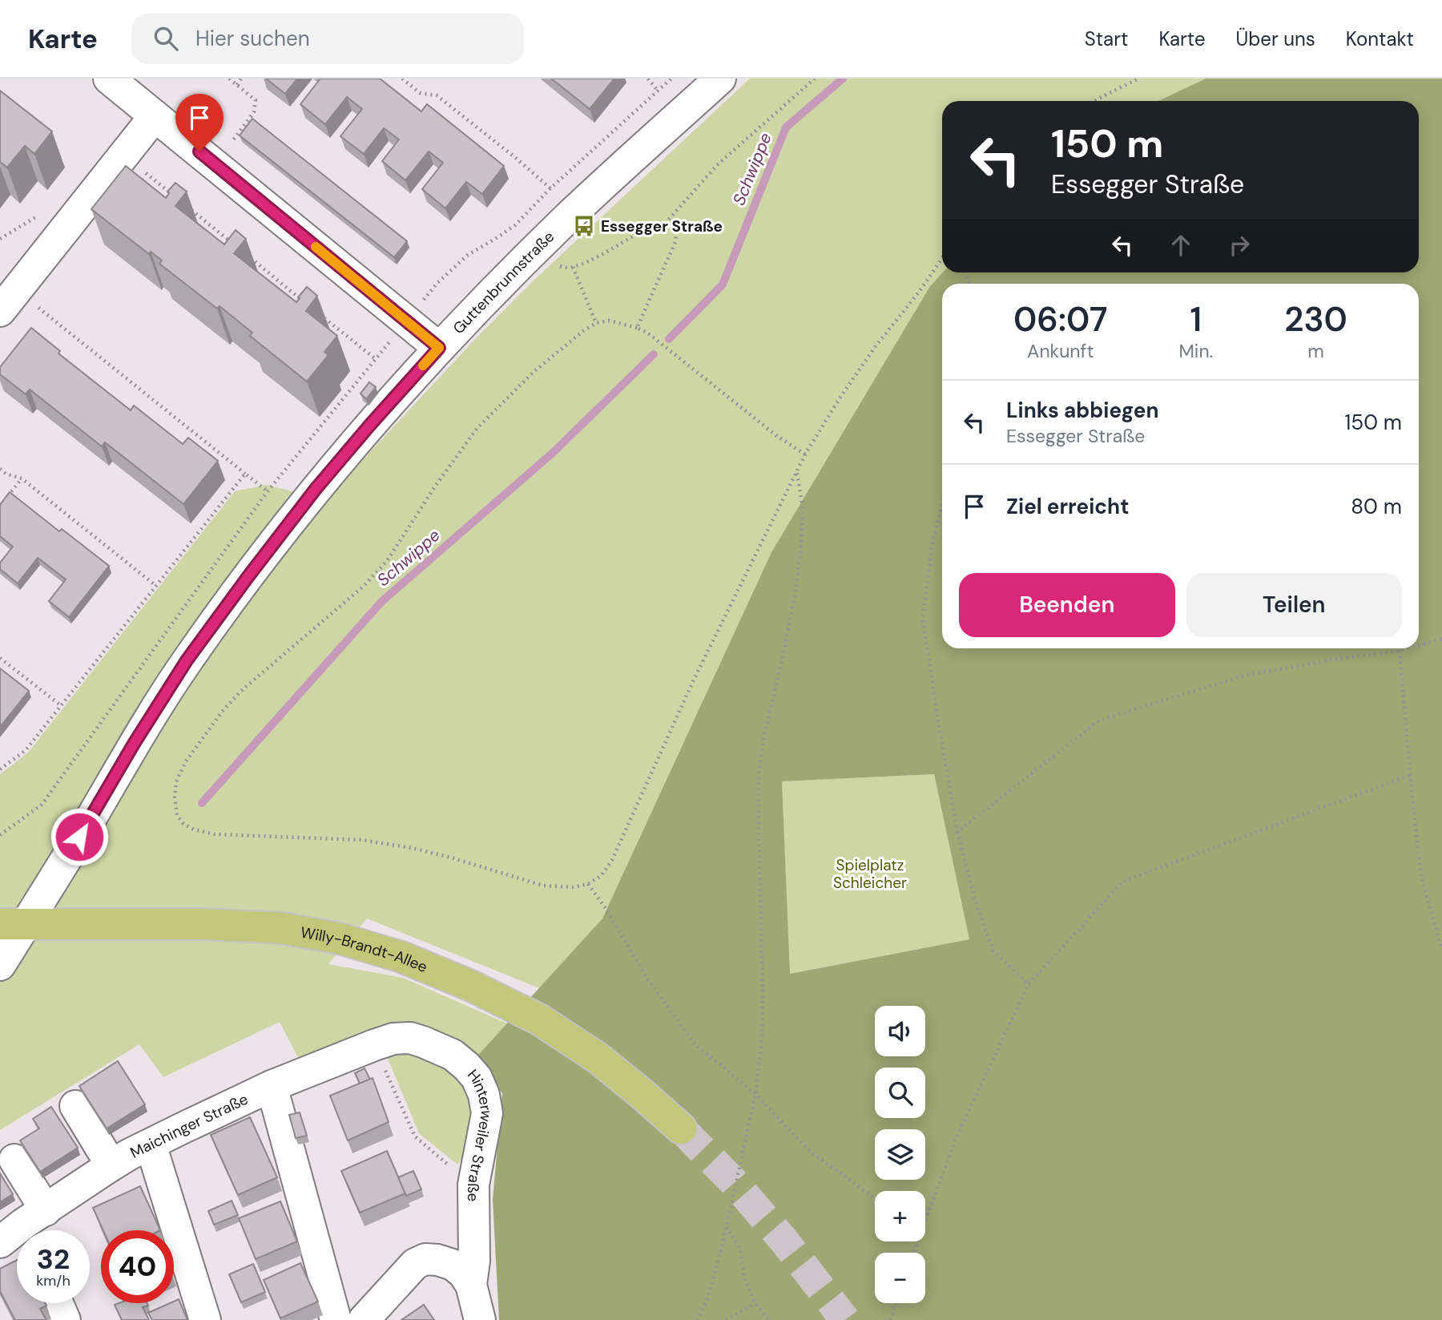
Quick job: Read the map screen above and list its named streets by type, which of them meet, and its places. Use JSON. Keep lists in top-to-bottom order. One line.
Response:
{"streets":{"main road":["Willy-Brandt-Allee"],"street":["Guttenbrunnstraße","Maichinger Straße","Hinterweiler Straße"]},"crossings":[["Guttenbrunnstraße","Willy-Brandt-Allee"],["Maichinger Straße","Hinterweiler Straße"]],"water":["Schwippe"],"parks":["Spielplatz Schleicher"],"places":{"bus stop":["Essegger Straße"]},"page":{"header":"Karte","search":"Hier suchen","nav":["Start","Karte","Über uns","Kontakt"],"turn":["150 m","Essegger Straße"],"eta":["06:07","Ankunft","1","Min.","230","m"],"list":[{"name":"Links abbiegen","note":"Essegger Straße","value":"150 m"},{"name":"Ziel erreicht","value":"80 m"}],"buttons":["Beenden","Teilen"],"map_buttons":["+","−"],"speed":"32 km/h","limit":"40"}}
